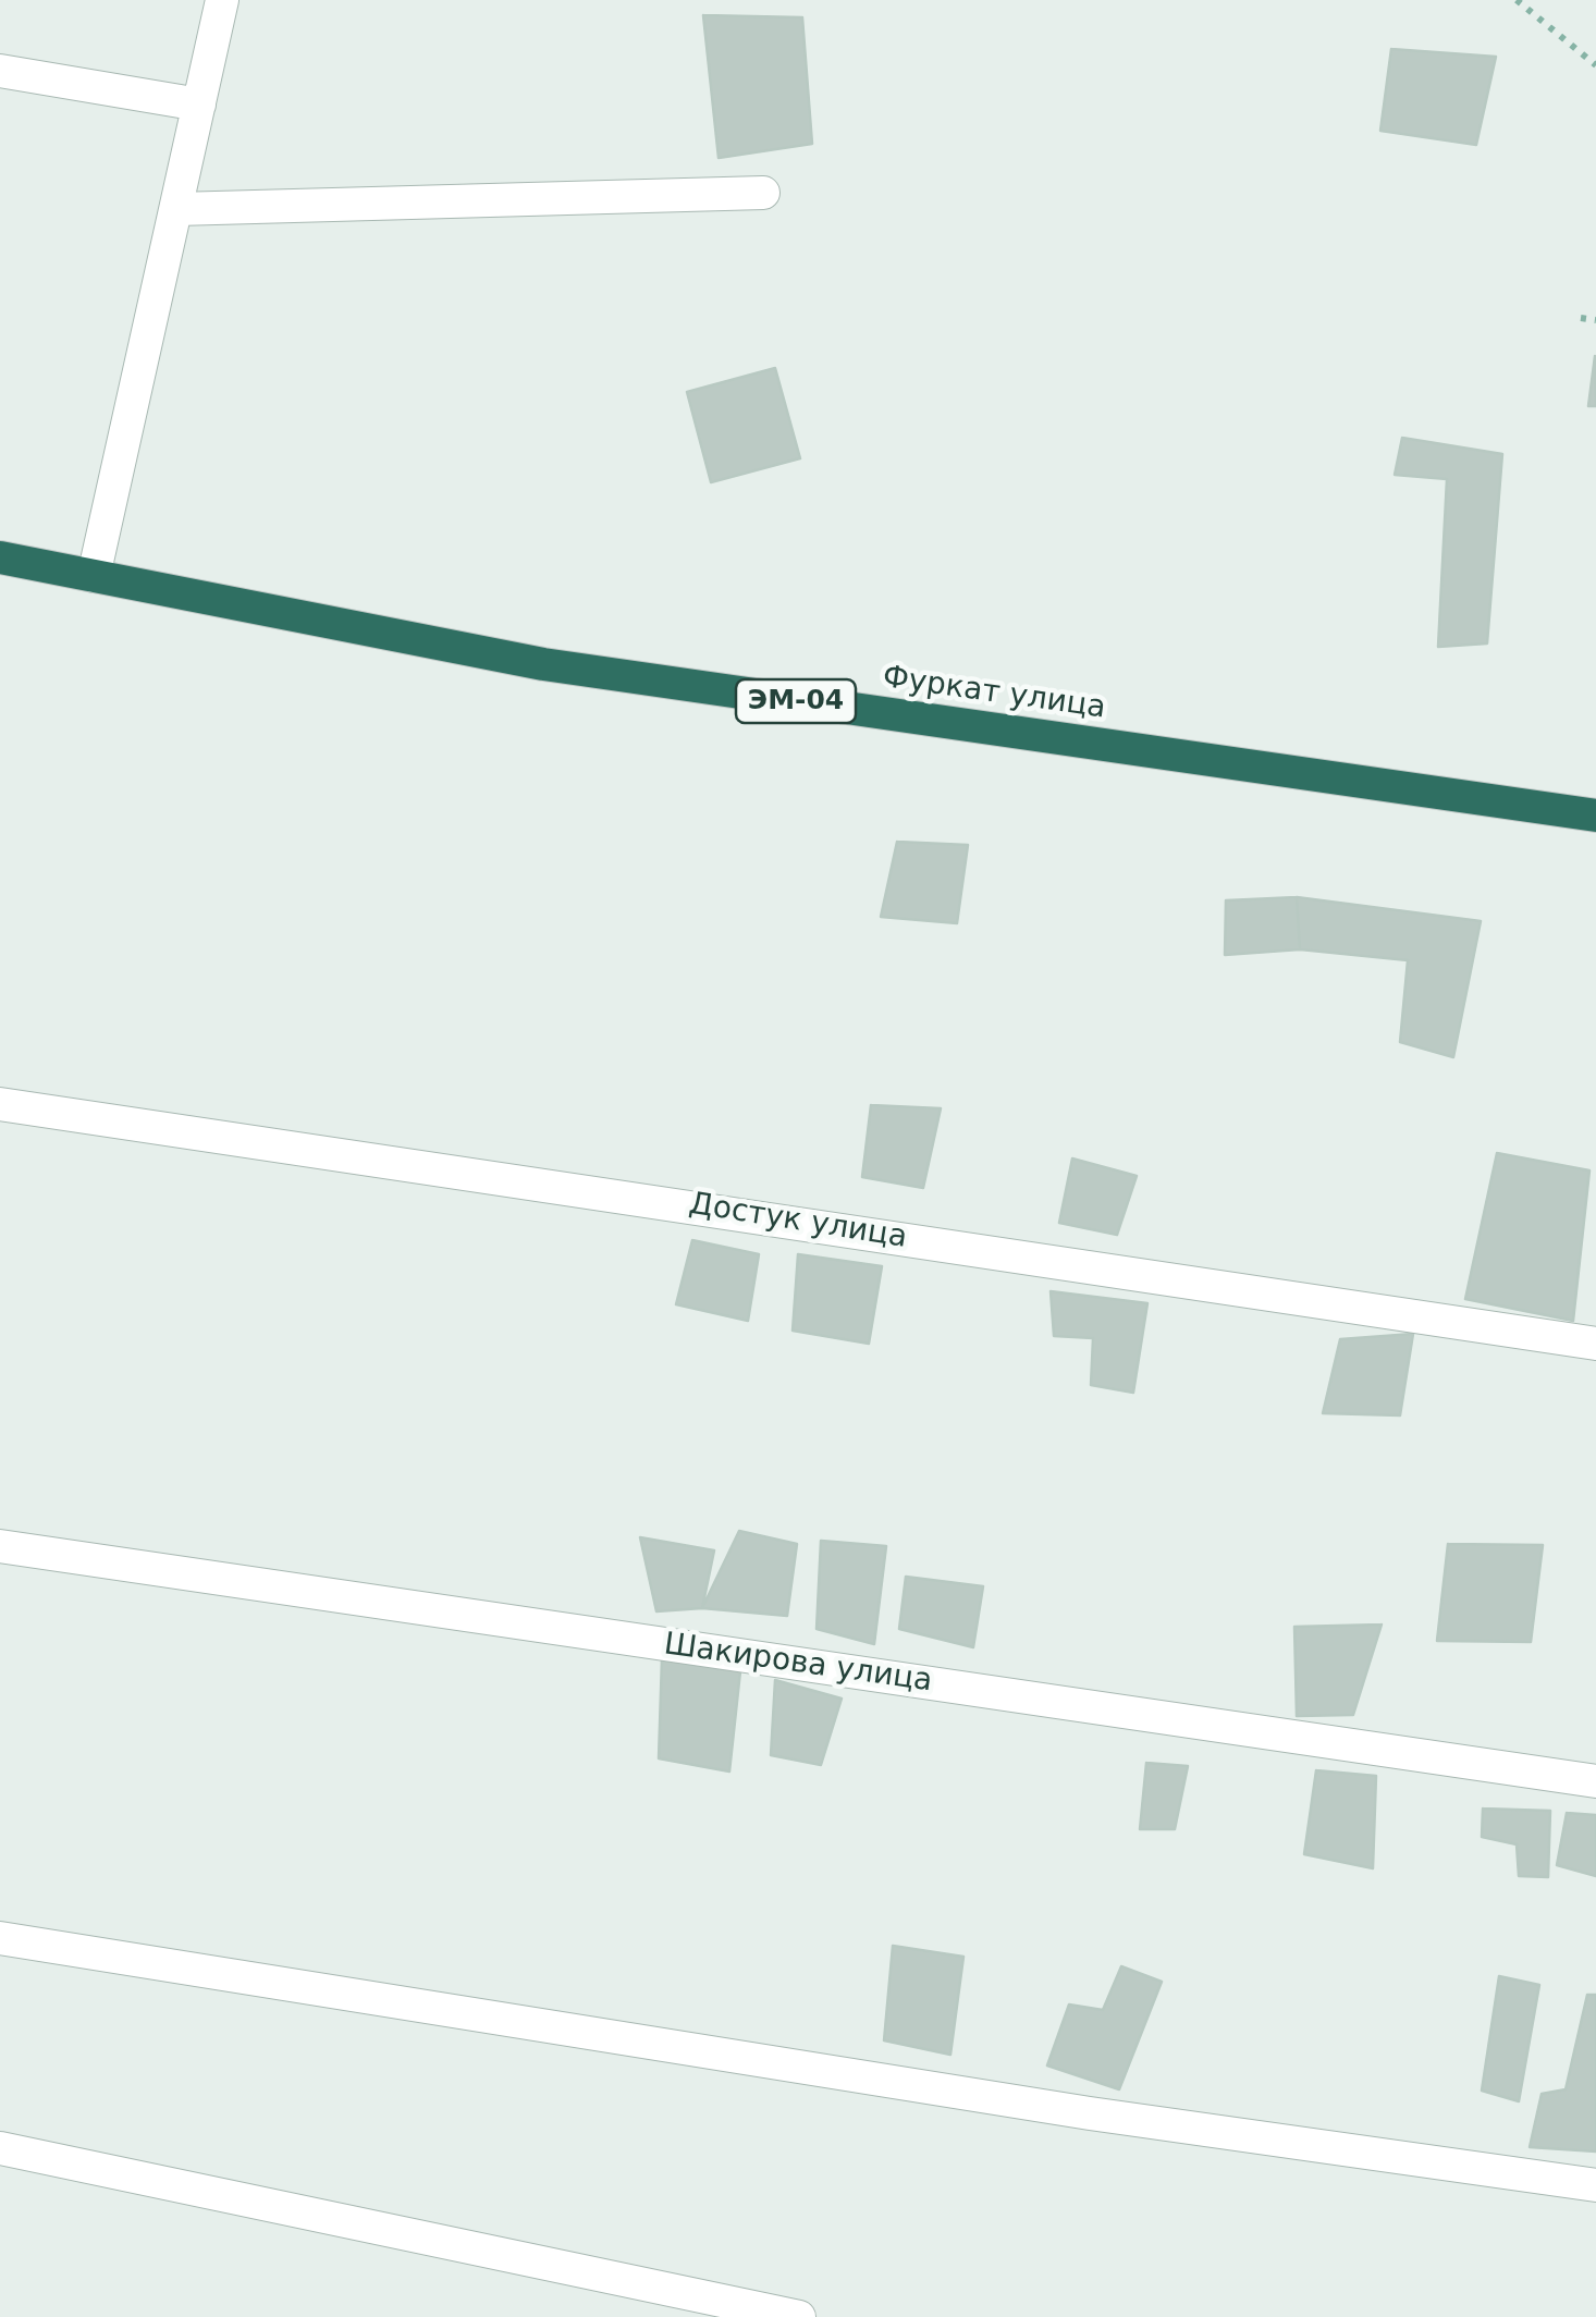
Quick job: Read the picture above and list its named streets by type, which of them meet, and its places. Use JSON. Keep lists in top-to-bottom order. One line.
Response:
{"streets":{"highway":["Фуркат улица","ЭМ-04"],"street":["Достук улица","Шакирова улица"]}}
